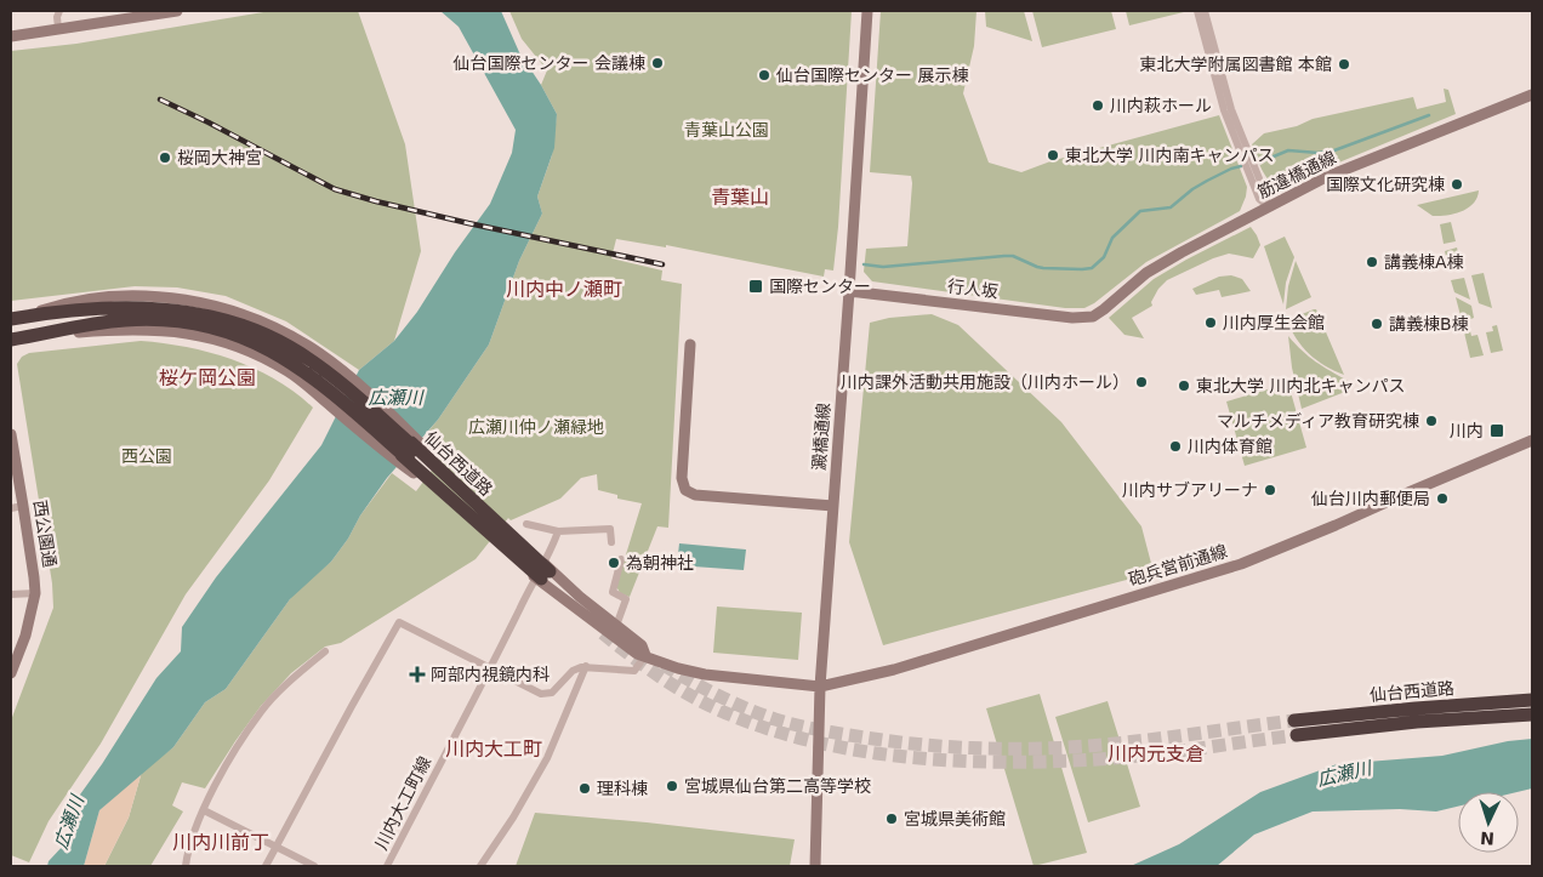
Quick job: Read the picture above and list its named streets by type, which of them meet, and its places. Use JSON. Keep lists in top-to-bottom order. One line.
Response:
{"streets":{"highway":["仙台西道路"],"street":["筋違橋通線","行人坂","澱橋通線","西公園通","砲兵営前通線","川内大工町線"]},"crossings":[["筋違橋通線","行人坂"],["行人坂","澱橋通線"],["澱橋通線","砲兵営前通線"]],"districts":["青葉山","川内中ノ瀬町","桜ケ岡公園","川内大工町","川内元支倉","川内川前丁"],"water":["広瀬川"],"parks":["青葉山公園","広瀬川仲ノ瀬緑地","西公園"],"places":{"other":["仙台国際センター 会議棟","東北大学附属図書館 本館","仙台国際センター 展示棟","川内萩ホール","東北大学 川内南キャンパス","桜岡大神宮","国際文化研究棟","講義棟A棟","川内厚生会館","講義棟B棟","川内課外活動共用施設（川内ホール）","東北大学 川内北キャンパス","マルチメディア教育研究棟","川内体育館","川内サブアリーナ","仙台川内郵便局","為朝神社","宮城県仙台第二高等学校","理科棟","宮城県美術館"],"transit":["国際センター","川内"],"health":["阿部内視鏡内科"]},"north":"bottom"}
